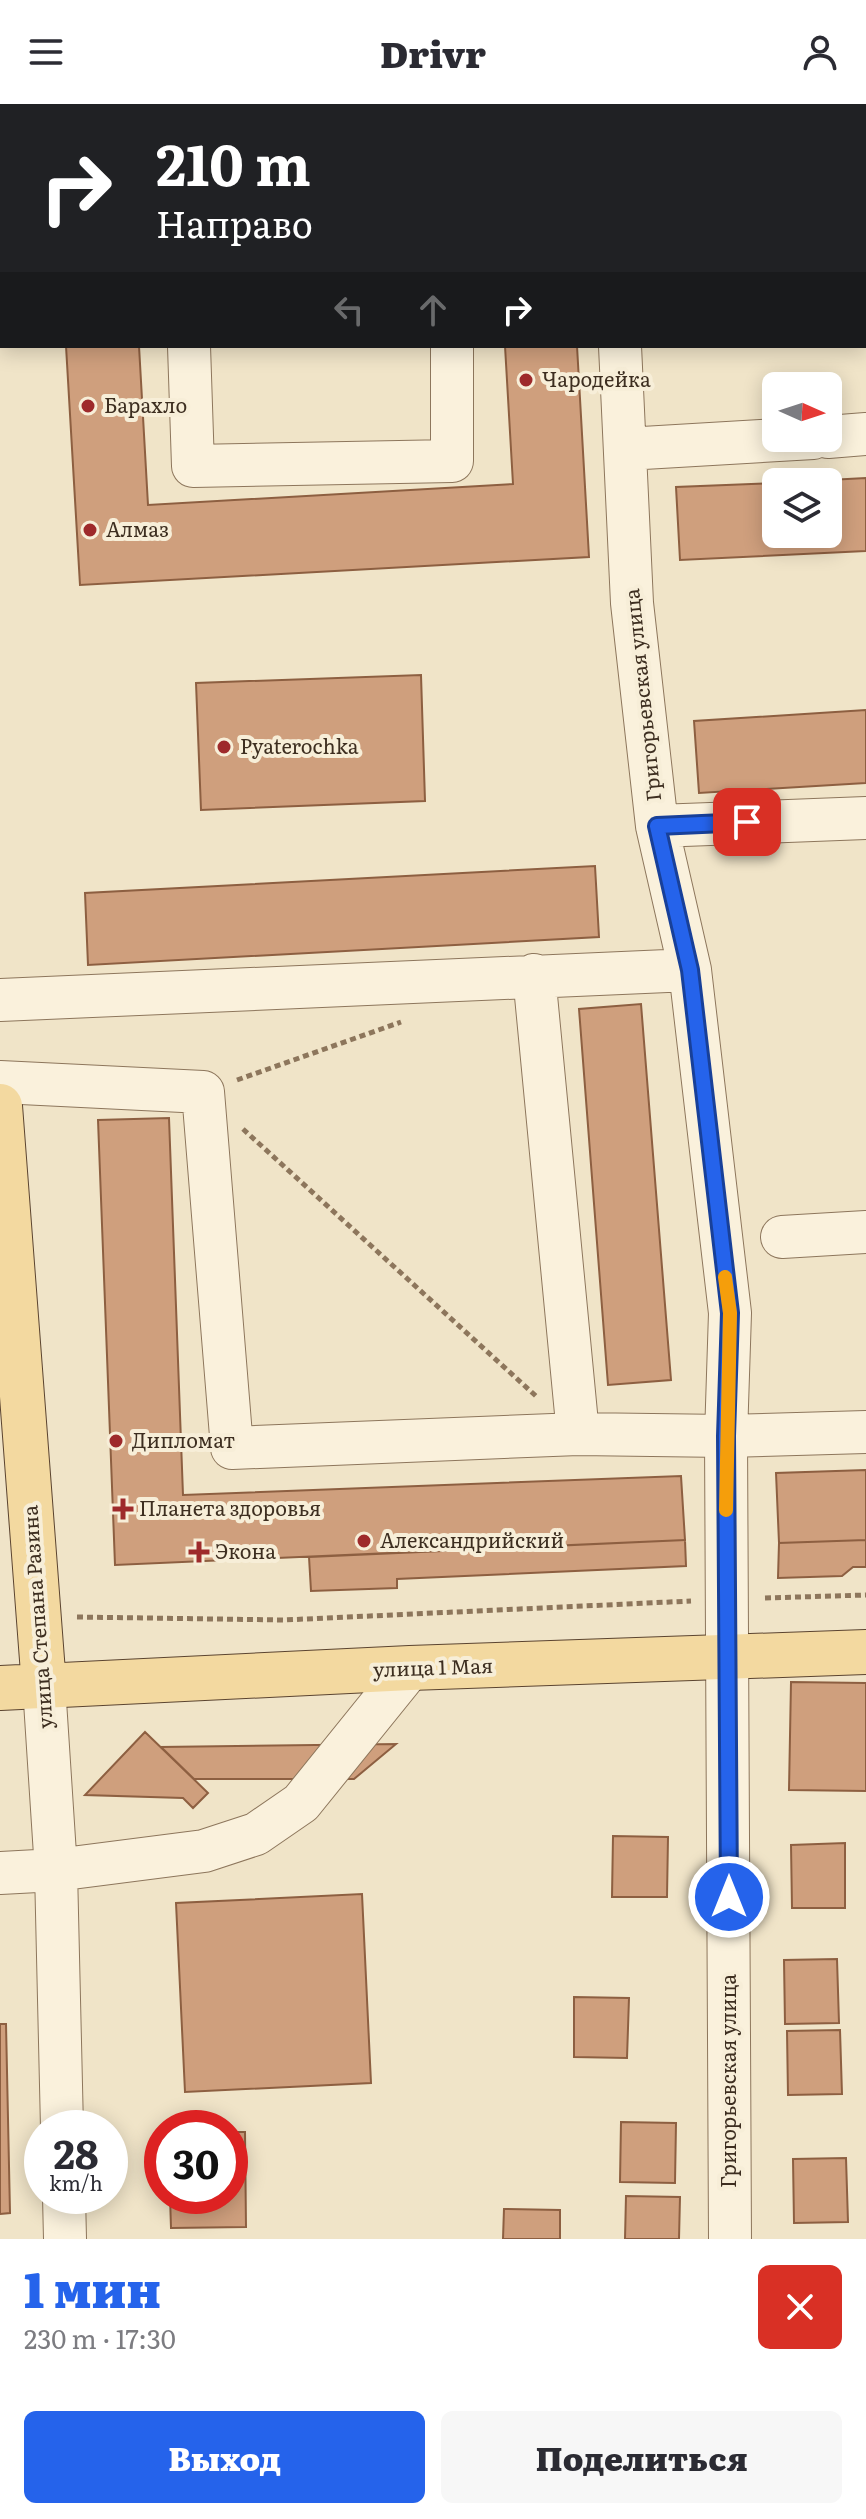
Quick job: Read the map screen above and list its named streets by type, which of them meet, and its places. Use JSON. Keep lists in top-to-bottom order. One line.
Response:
{"streets":{"main road":["улица Степана Разина","улица 1 Мая"],"street":["Григорьевская улица"]},"crossings":[["Григорьевская улица","улица 1 Мая"],["улица Степана Разина","улица 1 Мая"]],"places":{"other":["Чародейка","Барахло","Алмаз","Pyaterochka","Дипломат","Александрийский"],"health":["Планета здоровья","Экона"]},"north":"right","page":{"header":"Drivr","turn":["210 m","Направо"],"speed":"28 km/h","limit":"30","heading":["1 мин","230 m · 17:30"],"buttons":["Выход","Поделиться"]}}
